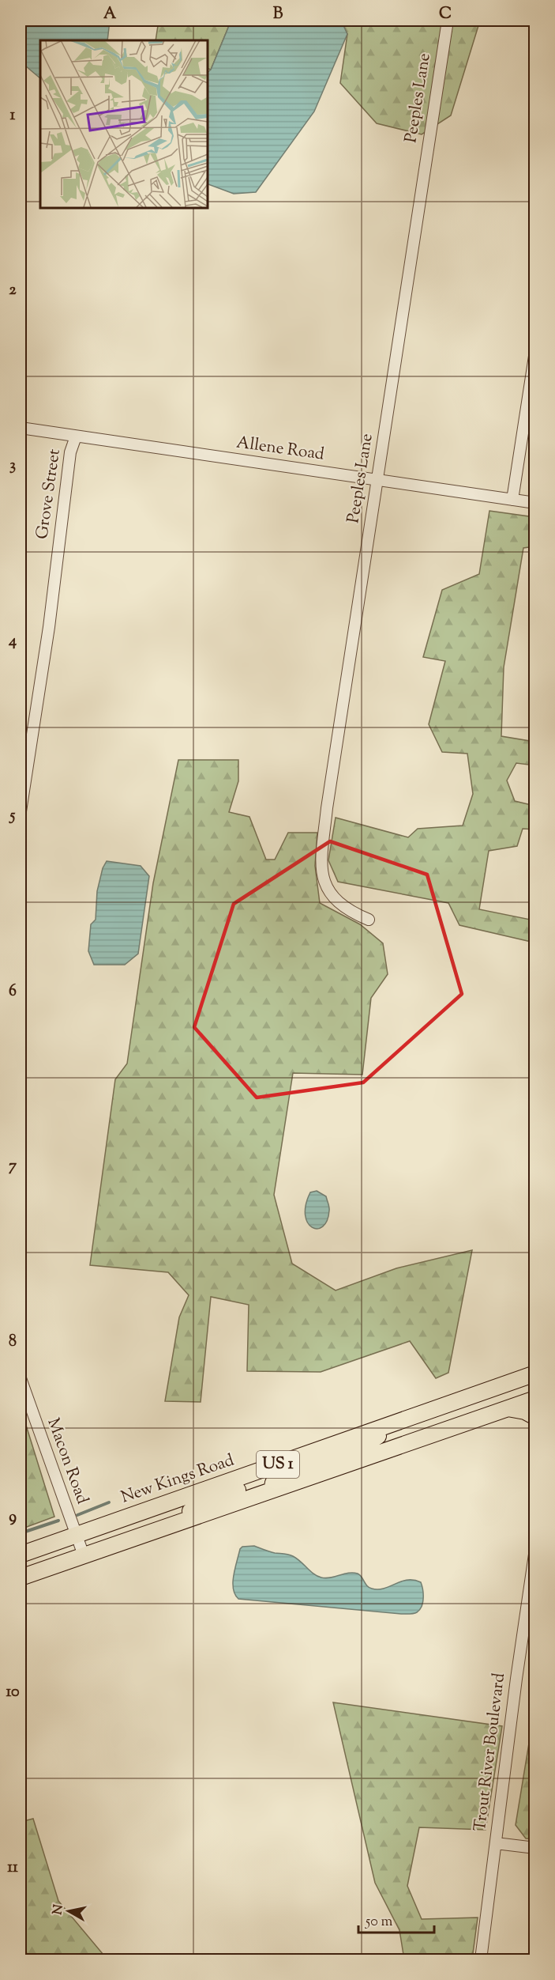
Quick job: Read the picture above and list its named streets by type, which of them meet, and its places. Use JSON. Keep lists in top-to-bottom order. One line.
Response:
{"streets":{"highway":["US 1","New Kings Road"],"street":["Peeples Lane","Allene Road","Grove Street","Macon Road","Trout River Boulevard"]},"crossings":[["Peeples Lane","Allene Road"],["Allene Road","Grove Street"],["Macon Road","US 1"],["Macon Road","New Kings Road"]],"scale_bar":"50 m","north":"left","grid":{"columns":["A","B","C"],"rows":["1","2","3","4","5","6","7","8","9","10","11"]}}
